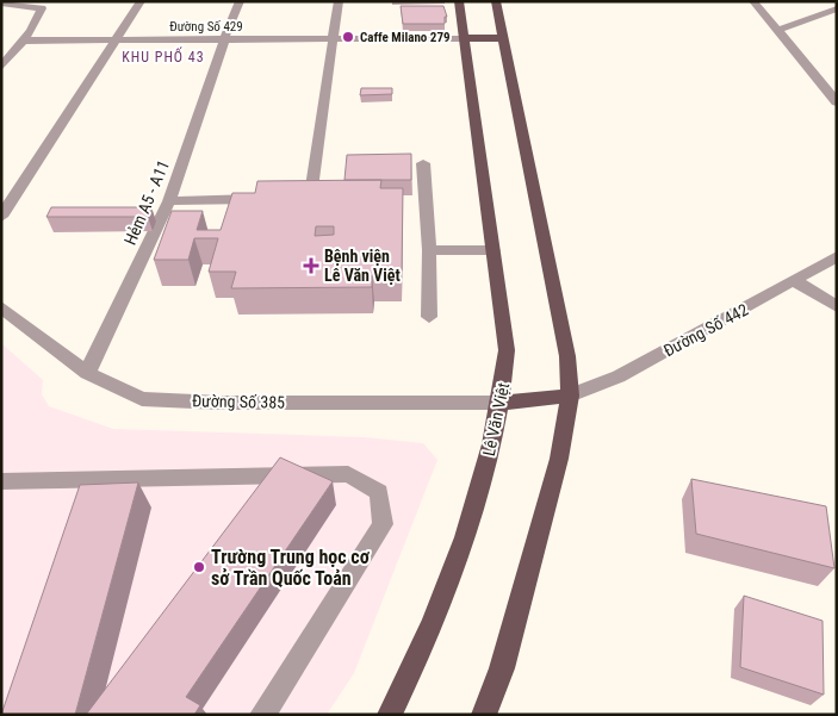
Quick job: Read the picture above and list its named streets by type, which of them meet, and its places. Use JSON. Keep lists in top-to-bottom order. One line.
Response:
{"streets":{"main road":["Lê Văn Việt"],"street":["Đường Số 429","Hẻm A5 - A11","Đường Số 442","Đường Số 385"]},"crossings":[["Đường Số 429","Hẻm A5 - A11"],["Đường Số 429","Lê Văn Việt"],["Hẻm A5 - A11","Đường Số 385"],["Đường Số 385","Lê Văn Việt"]],"districts":["KHU PHỐ 43"],"places":{"other":["Caffe Milano 279","Trường Trung học cơ sở Trần Quốc Toản"],"health":["Bệnh viện Lê Văn Việt"]}}
